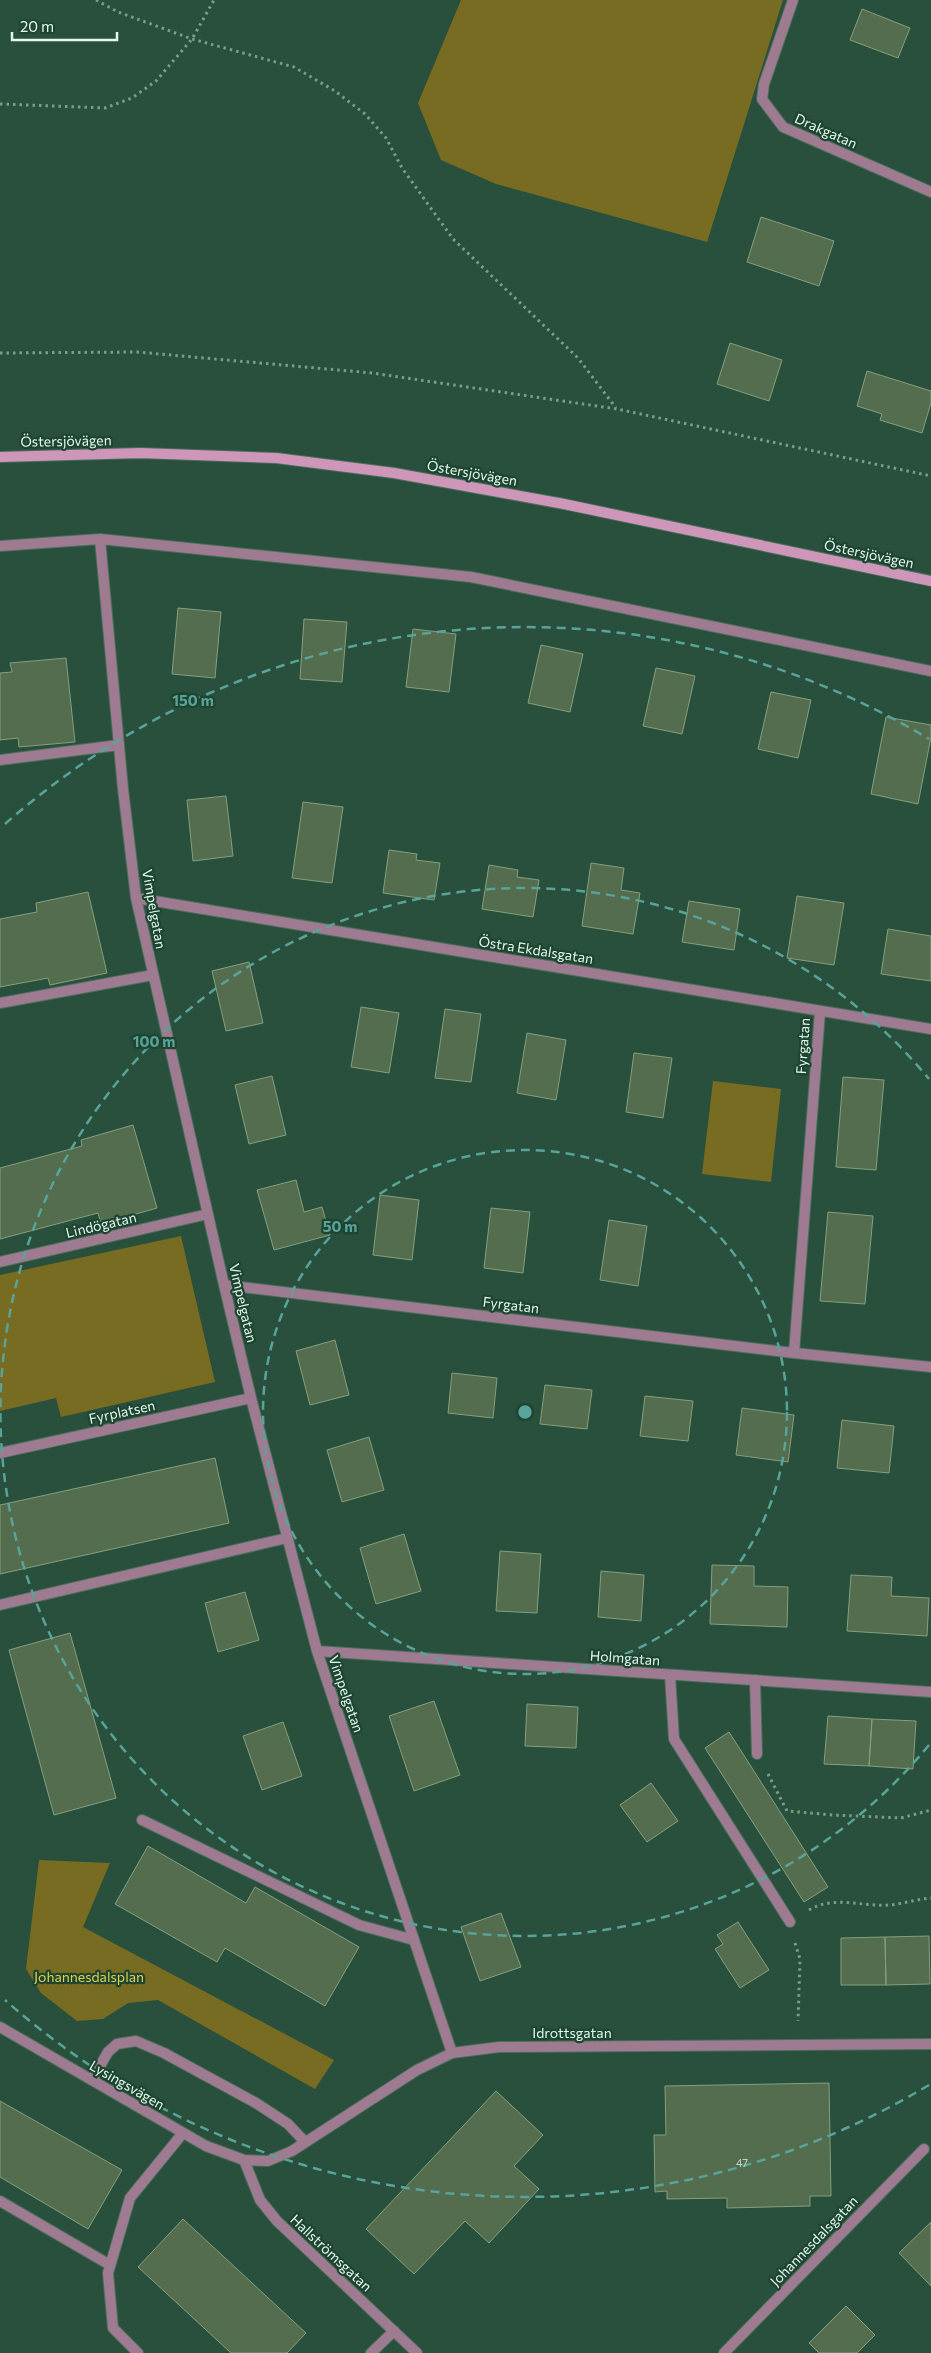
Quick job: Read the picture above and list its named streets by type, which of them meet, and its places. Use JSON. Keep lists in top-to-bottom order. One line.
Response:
{"streets":{"main road":["Östersjövägen"],"street":["Drakgatan","Vimpelgatan","Östra Ekdalsgatan","Fyrgatan","Lindögatan","Fyrplatsen","Holmgatan","Idrottsgatan","Lysingsvägen","Johannesdalsgatan","Hallströmsgatan"]},"crossings":[["Vimpelgatan","Östra Ekdalsgatan"],["Vimpelgatan","Fyrgatan"],["Vimpelgatan","Lindögatan"],["Vimpelgatan","Fyrplatsen"],["Vimpelgatan","Holmgatan"],["Vimpelgatan","Idrottsgatan"],["Östra Ekdalsgatan","Fyrgatan"],["Idrottsgatan","Lysingsvägen"],["Idrottsgatan","Hallströmsgatan"],["Lysingsvägen","Hallströmsgatan"]],"parks":["Johannesdalsplan"],"house_numbers":["47"],"scale_bar":"20 m","rings":["150 m","100 m","50 m"]}
